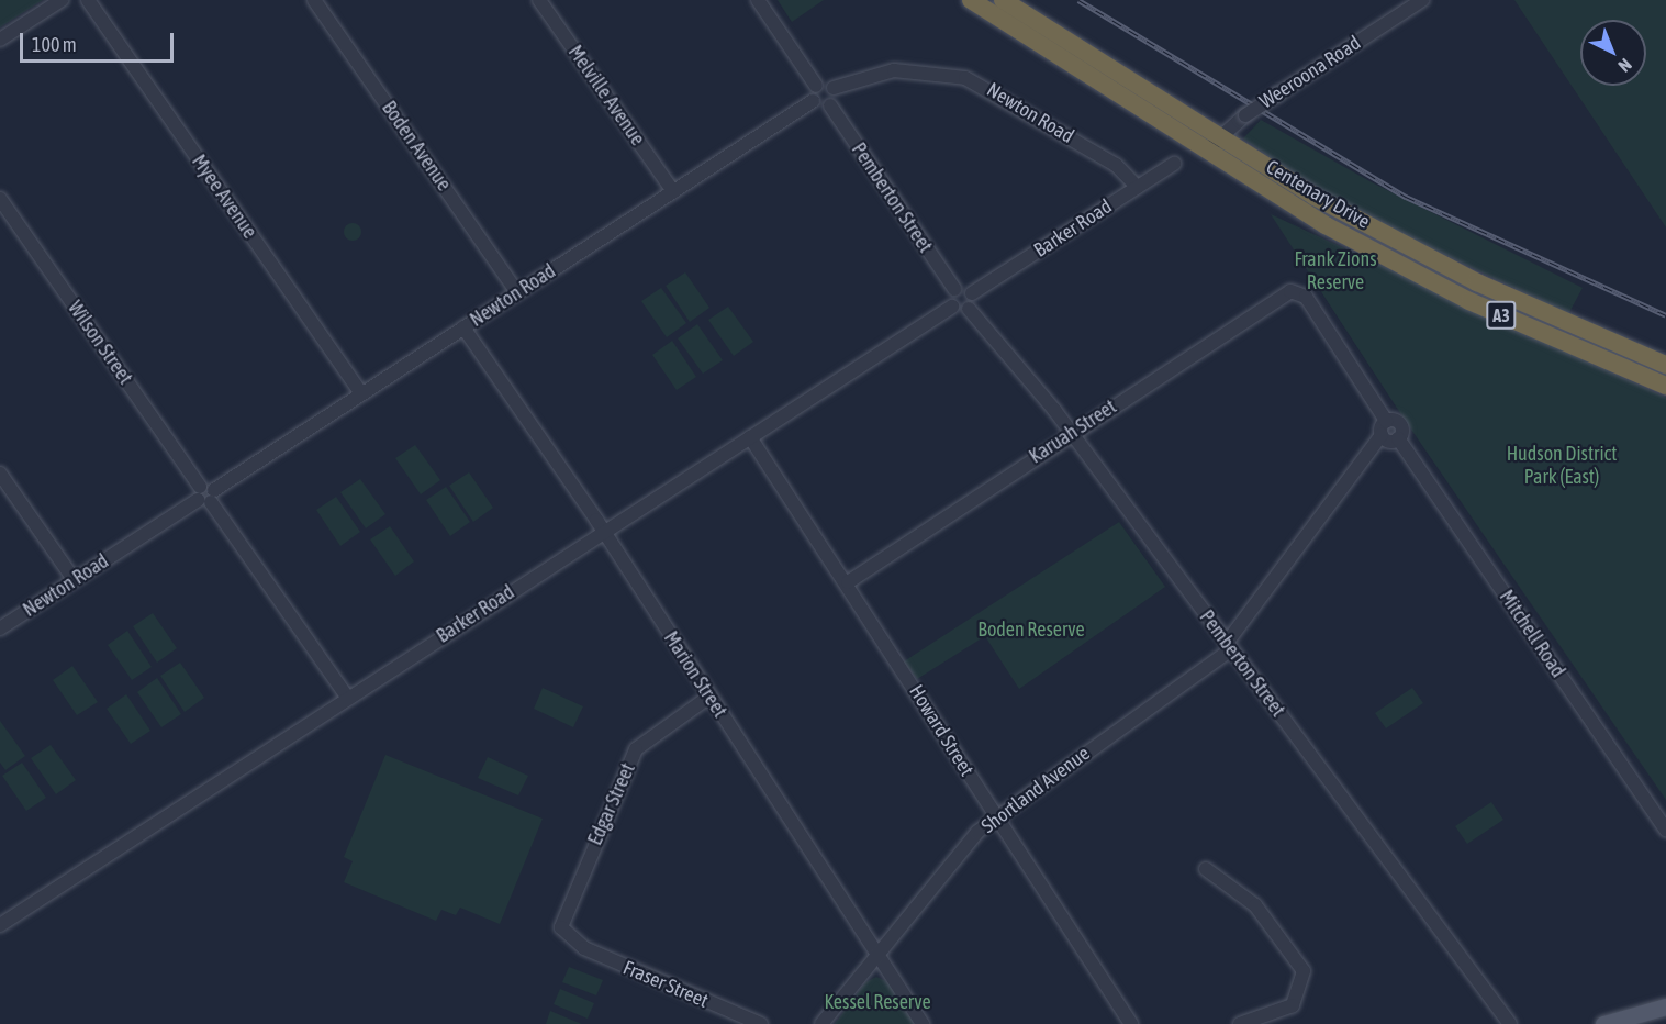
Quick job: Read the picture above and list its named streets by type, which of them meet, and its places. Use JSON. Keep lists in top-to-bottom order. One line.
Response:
{"streets":{"highway":["Centenary Drive","A3"],"street":["Weeroona Road","Melville Avenue","Newton Road","Boden Avenue","Myee Avenue","Pemberton Street","Barker Road","Wilson Street","Karuah Street","Mitchell Road","Marion Street","Howard Street","Shortland Avenue","Edgar Street","Fraser Street"]},"crossings":[["Weeroona Road","Centenary Drive"],["Melville Avenue","Newton Road"],["Newton Road","Boden Avenue"],["Newton Road","Myee Avenue"],["Newton Road","Barker Road"],["Newton Road","Wilson Street"],["Newton Road","Marion Street"],["Pemberton Street","Karuah Street"],["Pemberton Street","Shortland Avenue"],["Barker Road","Wilson Street"],["Barker Road","Marion Street"],["Barker Road","Howard Street"],["Karuah Street","Mitchell Road"],["Karuah Street","Howard Street"],["Karuah Street","Shortland Avenue"],["Mitchell Road","Shortland Avenue"],["Marion Street","Shortland Avenue"],["Marion Street","Edgar Street"],["Howard Street","Shortland Avenue"],["Edgar Street","Fraser Street"]],"parks":["Frank Zions Reserve","Hudson District Park (East)","Boden Reserve","Kessel Reserve"],"scale_bar":"100 m","north":"bottom right"}
